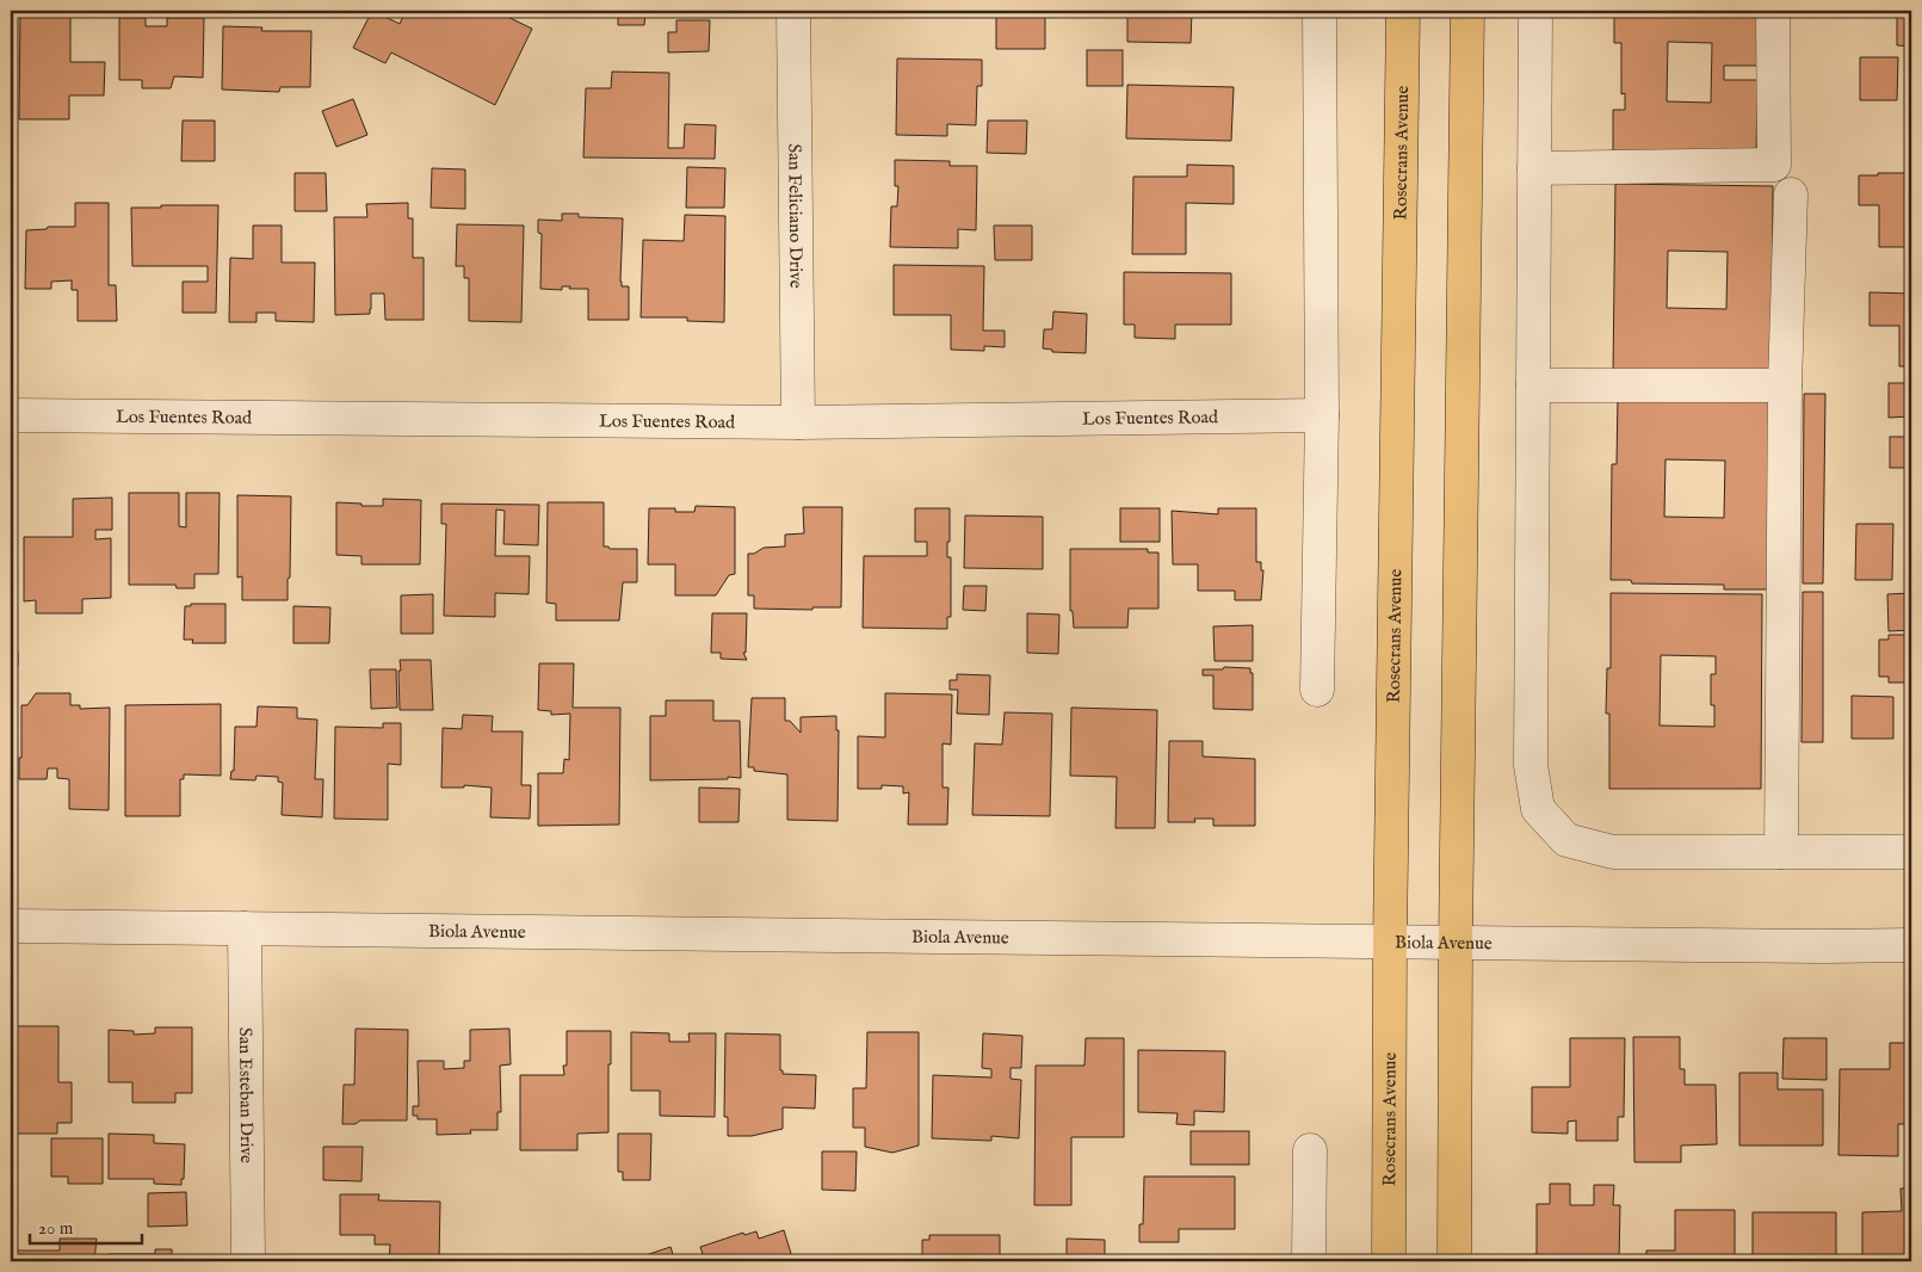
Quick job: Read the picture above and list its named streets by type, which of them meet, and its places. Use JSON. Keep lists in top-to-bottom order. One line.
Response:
{"streets":{"main road":["Rosecrans Avenue"],"street":["San Feliciano Drive","Los Fuentes Road","Biola Avenue","San Esteban Drive"]},"crossings":[["Rosecrans Avenue","Biola Avenue"],["San Feliciano Drive","Los Fuentes Road"],["Biola Avenue","San Esteban Drive"]],"scale_bar":"20 m"}
